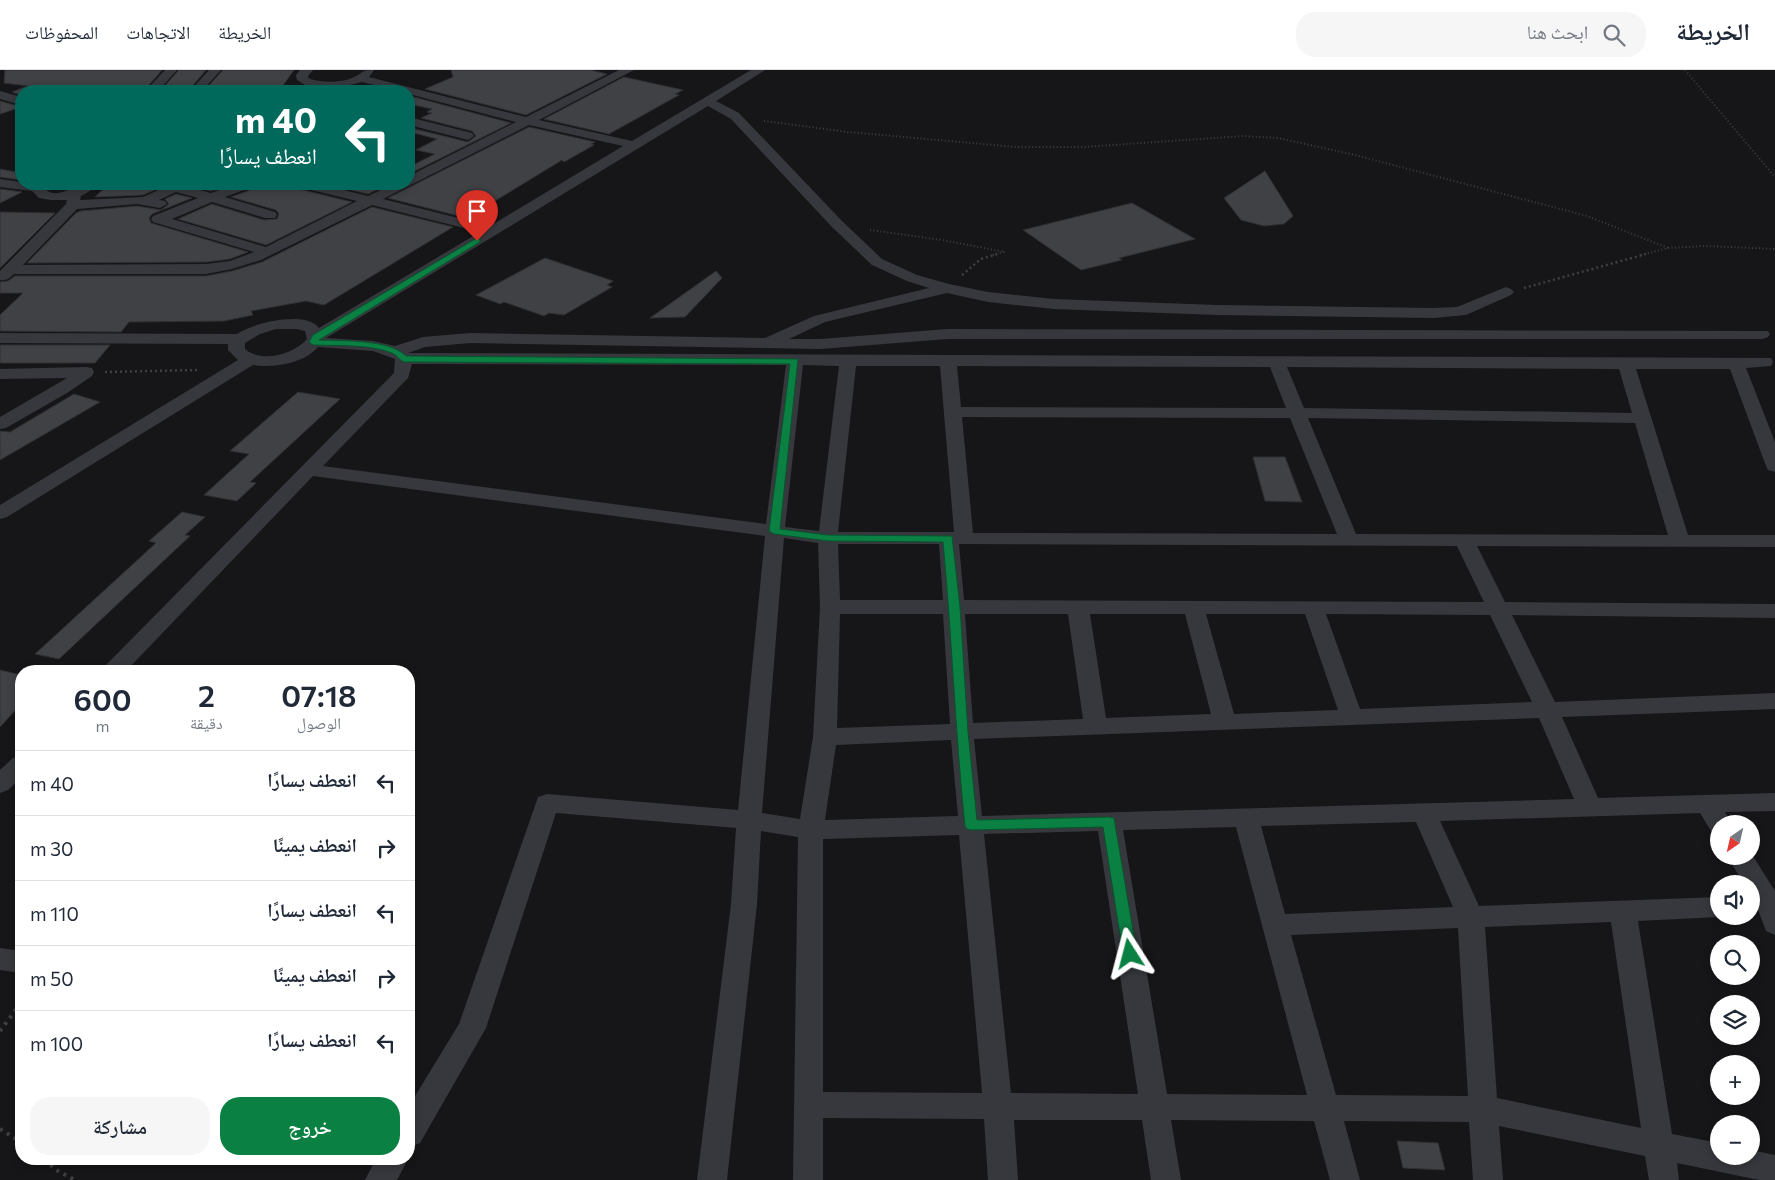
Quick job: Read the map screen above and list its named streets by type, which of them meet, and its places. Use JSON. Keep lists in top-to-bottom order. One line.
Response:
{"north":"bottom left","page":{"header":"الخريطة","search":"ابحث هنا","nav":["الخريطة","الاتجاهات","المحفوظات"],"turn":["40 m","انعطف يسارًا"],"eta":["07:18","الوصول","2","دقيقة","600","m"],"list":[{"name":"انعطف يسارًا","value":"40 m"},{"name":"انعطف يمينًا","value":"30 m"},{"name":"انعطف يسارًا","value":"110 m"},{"name":"انعطف يمينًا","value":"50 m"},{"name":"انعطف يسارًا","value":"100 m"}],"map_buttons":["+","−"],"buttons":["خروج","مشاركة"]}}
